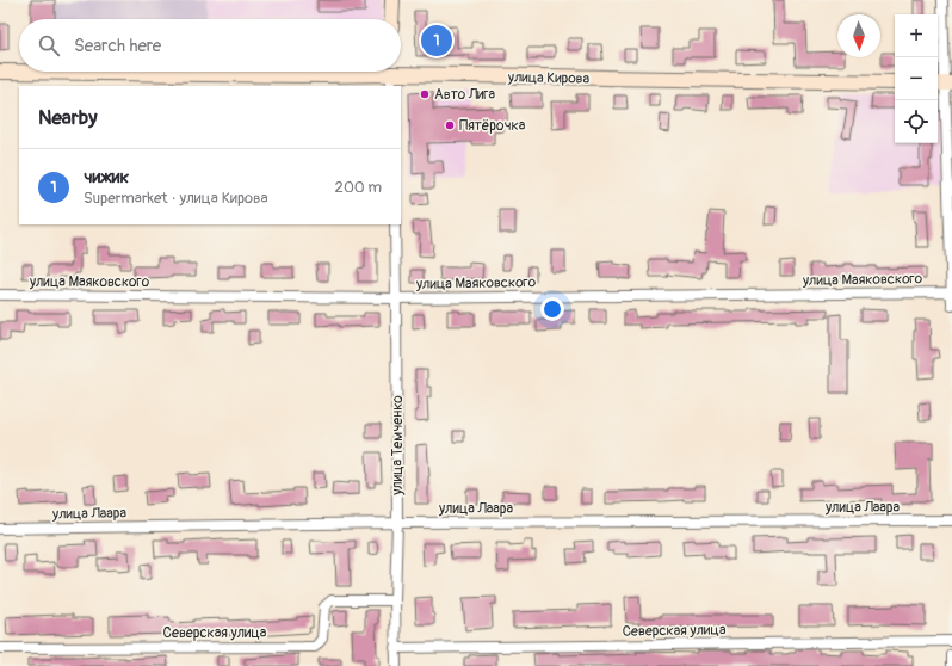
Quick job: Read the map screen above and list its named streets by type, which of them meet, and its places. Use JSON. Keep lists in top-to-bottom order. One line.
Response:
{"streets":{"main road":["улица Кирова"],"street":["улица Маяковского","улица Темченко","улица Лаара","Северская улица"]},"crossings":[["улица Маяковского","улица Темченко"],["улица Темченко","улица Лаара"],["улица Темченко","Северская улица"]],"places":["Авто Лига","Пятёрочка"],"north":"bottom","page":{"map_buttons":["+","−"],"search":"Search here","pins":"1","heading":"Nearby","list":[{"mark":"1","name":"чижик","note":"Supermarket · улица Кирова","value":"200 m"}]}}
